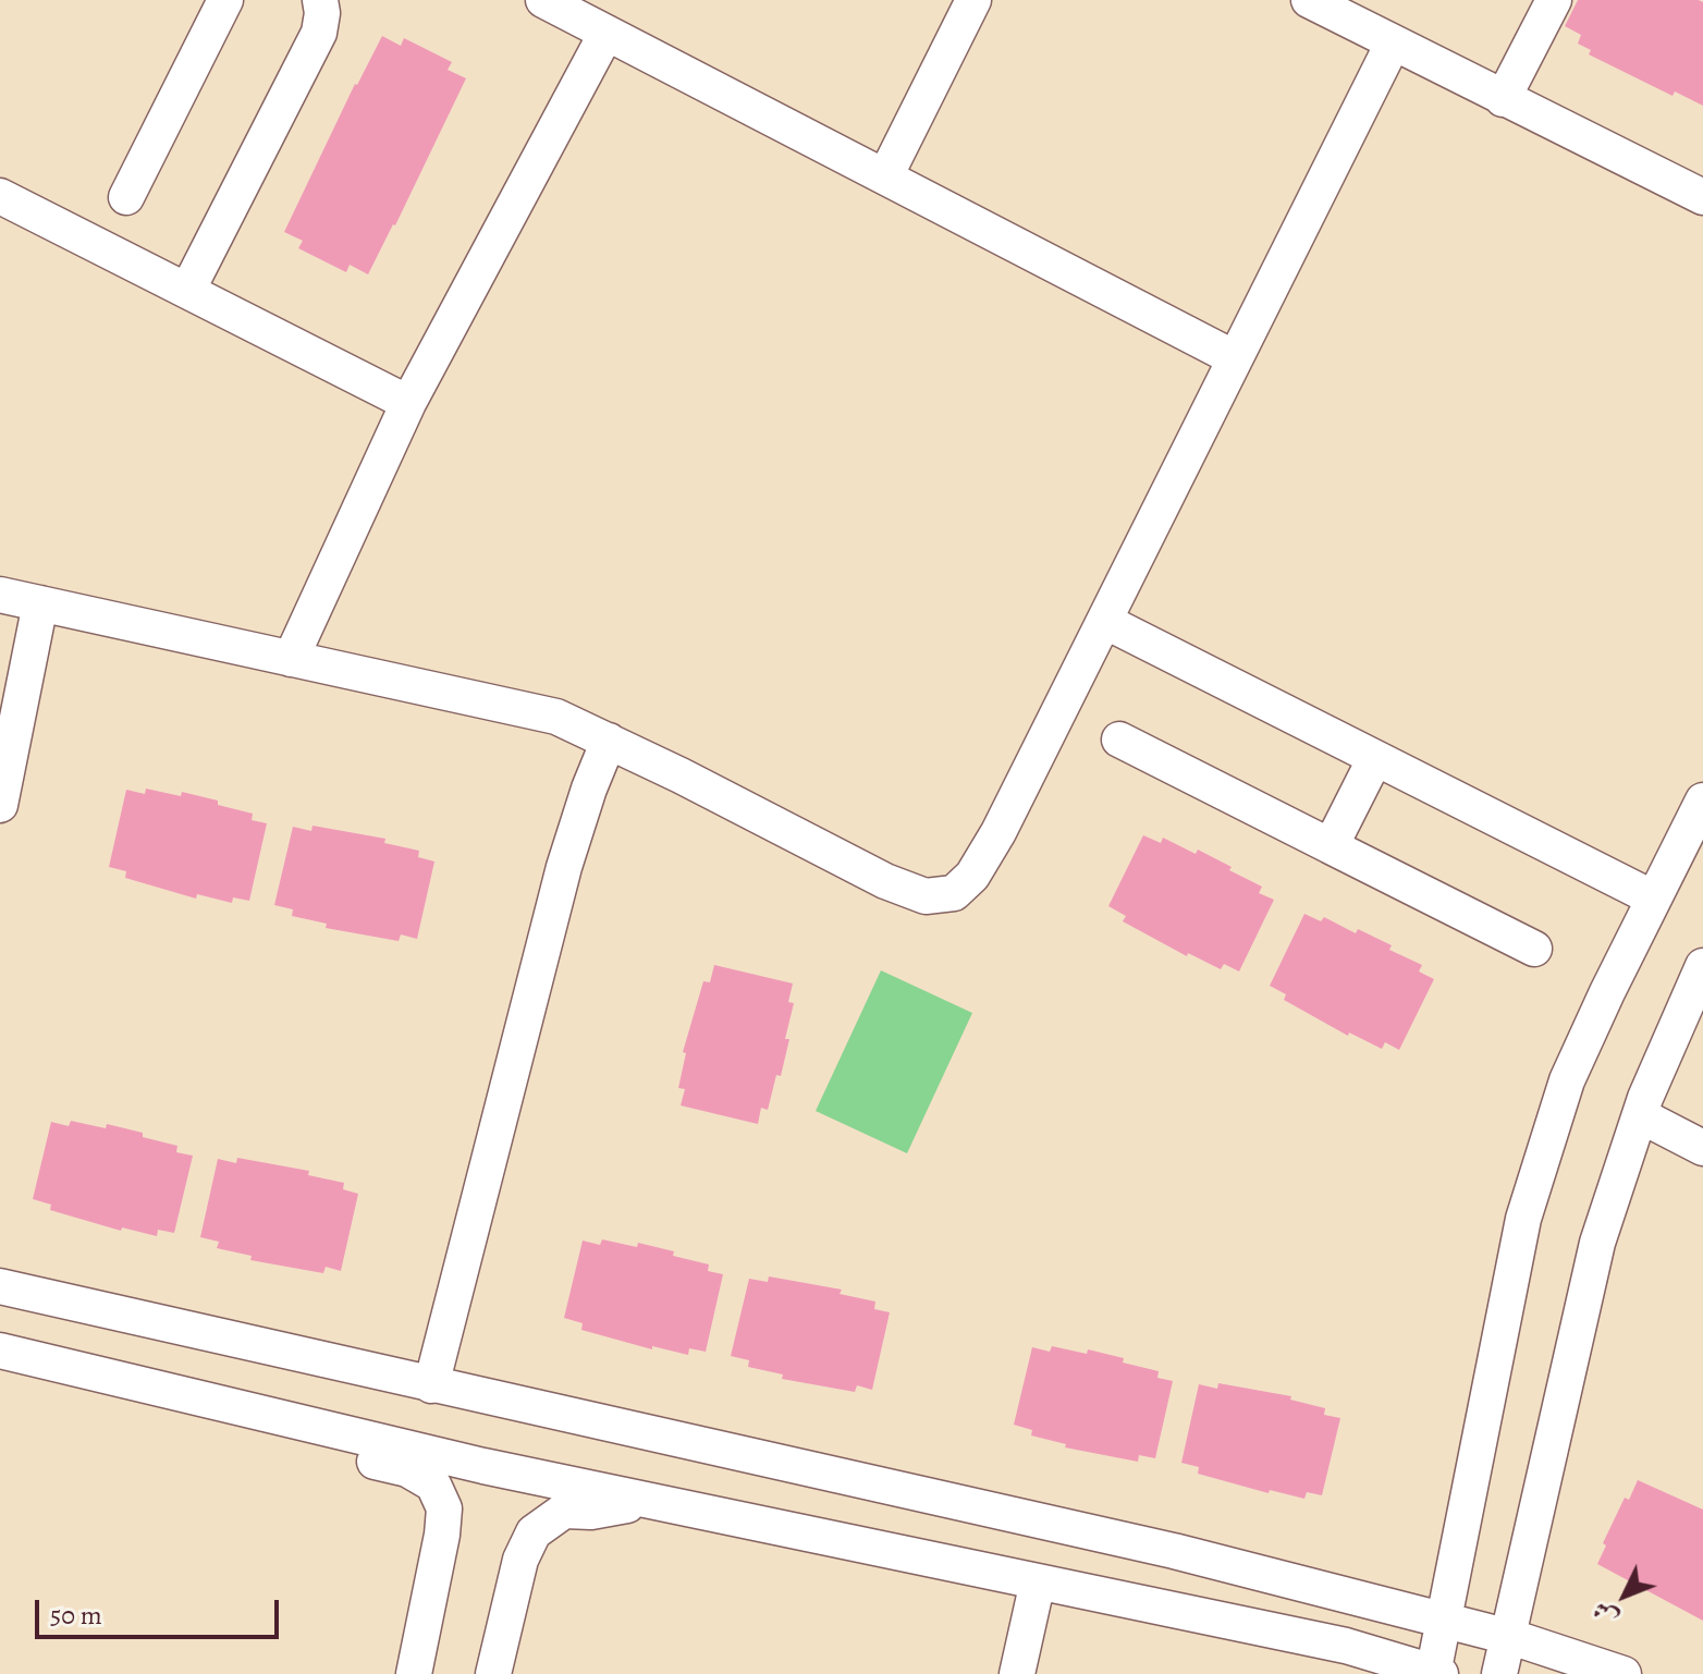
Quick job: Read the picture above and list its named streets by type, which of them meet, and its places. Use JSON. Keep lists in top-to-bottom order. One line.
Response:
{"scale_bar":"50 m","north":"bottom left"}
